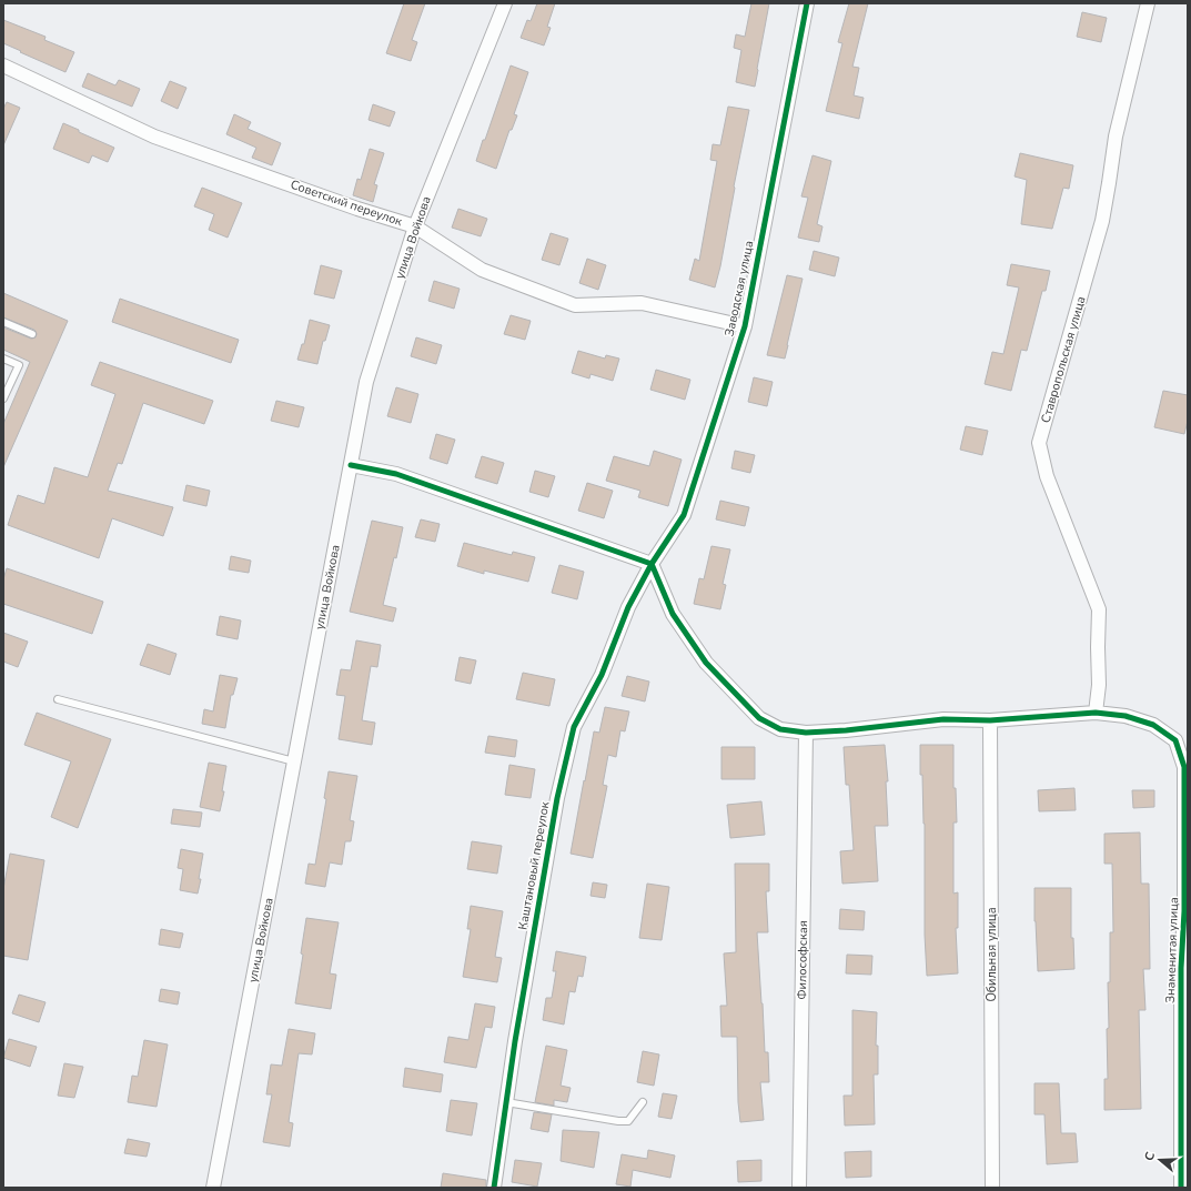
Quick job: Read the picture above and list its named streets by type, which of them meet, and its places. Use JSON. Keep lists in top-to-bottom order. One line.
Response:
{"streets":{"street":["Советский переулок","улица Войкова","Заводская улица","Ставропольская улица","Каштановый переулок","Знаменитая улица","Обильная улица","Философская"]},"crossings":[["Советский переулок","улица Войкова"],["Советский переулок","Заводская улица"],["Заводская улица","Каштановый переулок"],["Заводская улица","Знаменитая улица"],["Ставропольская улица","Знаменитая улица"],["Каштановый переулок","Знаменитая улица"],["Знаменитая улица","Обильная улица"],["Знаменитая улица","Философская"]],"north":"left"}
